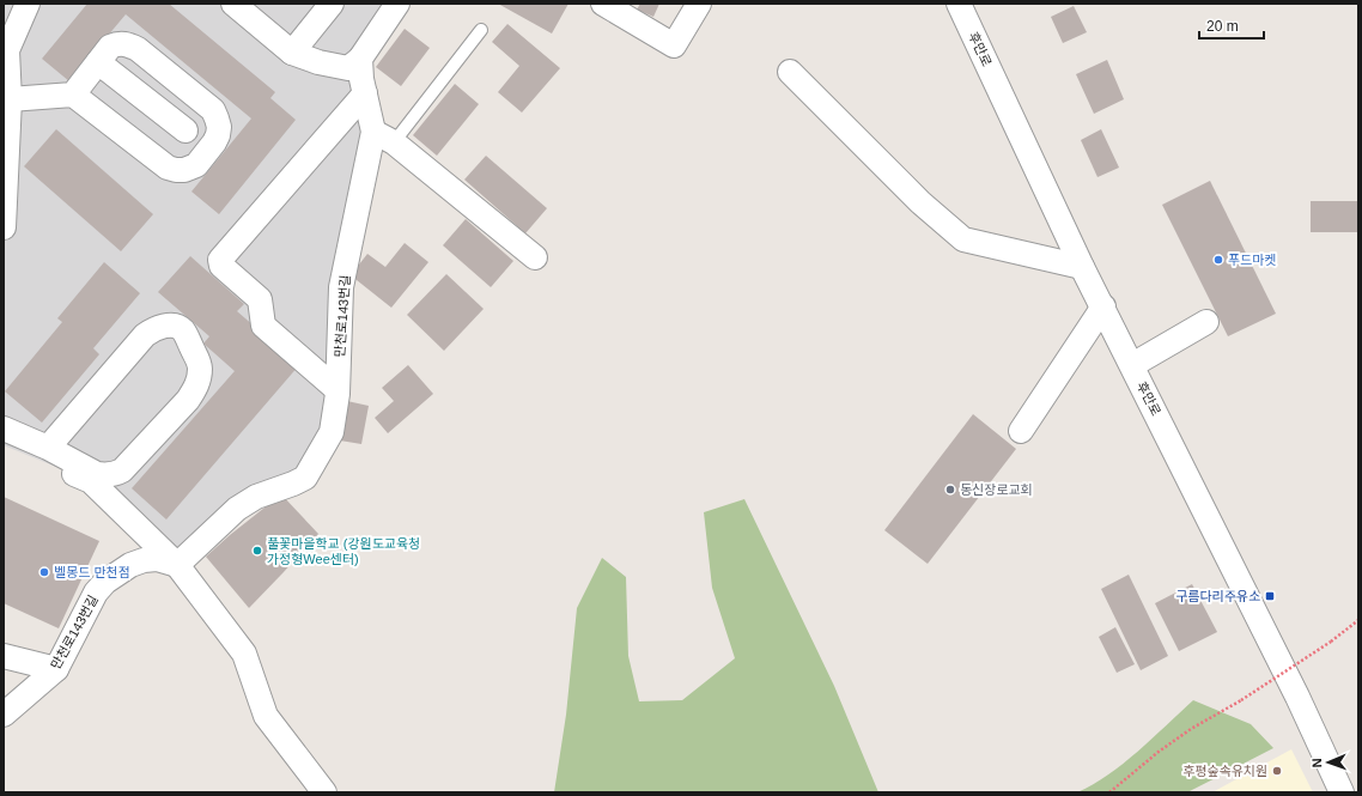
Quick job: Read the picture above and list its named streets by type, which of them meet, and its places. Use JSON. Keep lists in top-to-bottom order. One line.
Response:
{"streets":{"street":["후만로","만천로143번길"]},"places":{"other":["푸드마켓","동신장로교회","풀꽃마을학교 (강원도교육청 가정형Wee센터)","벨몽드 만천점","후평숲속유치원"],"transit":["구름다리주유소"]},"scale_bar":"20 m","north":"left"}
